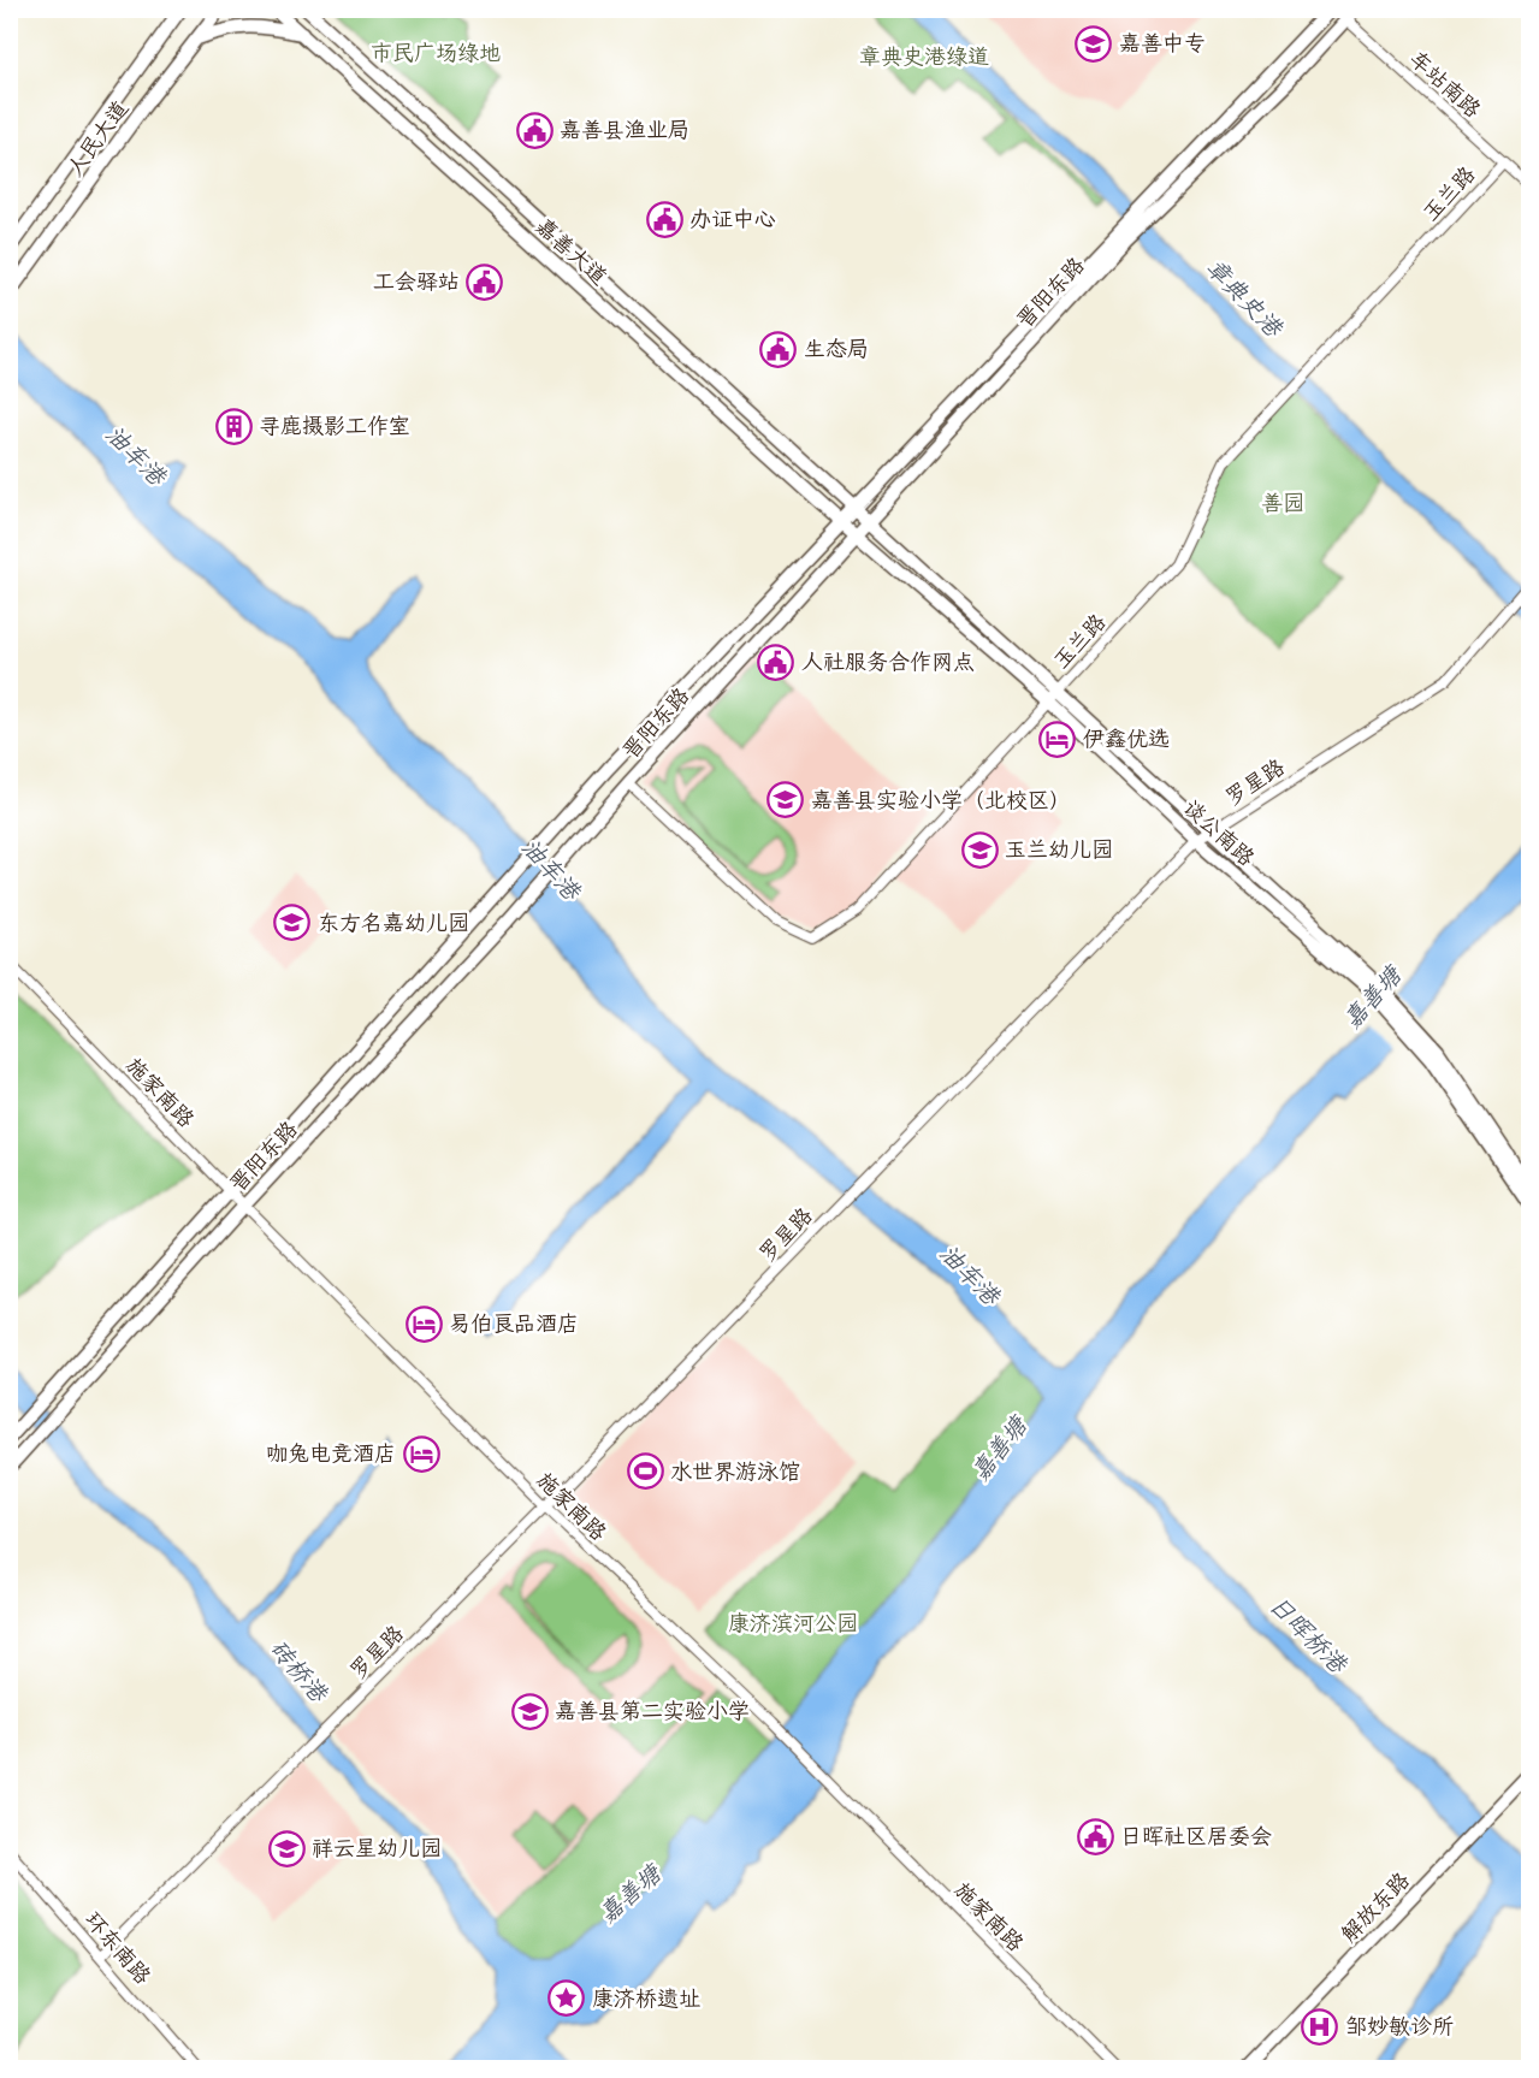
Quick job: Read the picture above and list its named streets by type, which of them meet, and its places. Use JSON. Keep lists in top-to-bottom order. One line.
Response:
{"streets":{"main road":["人民大道","嘉善大道","晋阳东路","谈公南路","解放东路"],"street":["车站南路","玉兰路","罗星路","施家南路","环东南路"]},"crossings":[["车站南路","玉兰路"],["车站南路","晋阳东路"],["玉兰路","晋阳东路"],["玉兰路","谈公南路"],["嘉善大道","晋阳东路"],["嘉善大道","谈公南路"],["晋阳东路","谈公南路"],["晋阳东路","施家南路"],["罗星路","谈公南路"],["罗星路","施家南路"],["罗星路","环东南路"]],"water":["章典史港","油车港","嘉善塘","日晖桥港","砖桥港"],"parks":["市民广场绿地","章典史港绿道","善园","康济滨河公园"],"places":{"school or university":["嘉善中专","嘉善县实验小学（北校区）","玉兰幼儿园","东方名嘉幼儿园","嘉善县第二实验小学","祥云星幼儿园"],"public building":["嘉善县渔业局","办证中心","工会驿站","生态局","人社服务合作网点","日晖社区居委会"],"building":["寻鹿摄影工作室"],"hotel":["伊鑫优选","易伯良品酒店","咖兔电竞酒店"],"sports":["水世界游泳馆"],"place":["康济桥遗址"],"hospital":["邹妙敏诊所"]}}
